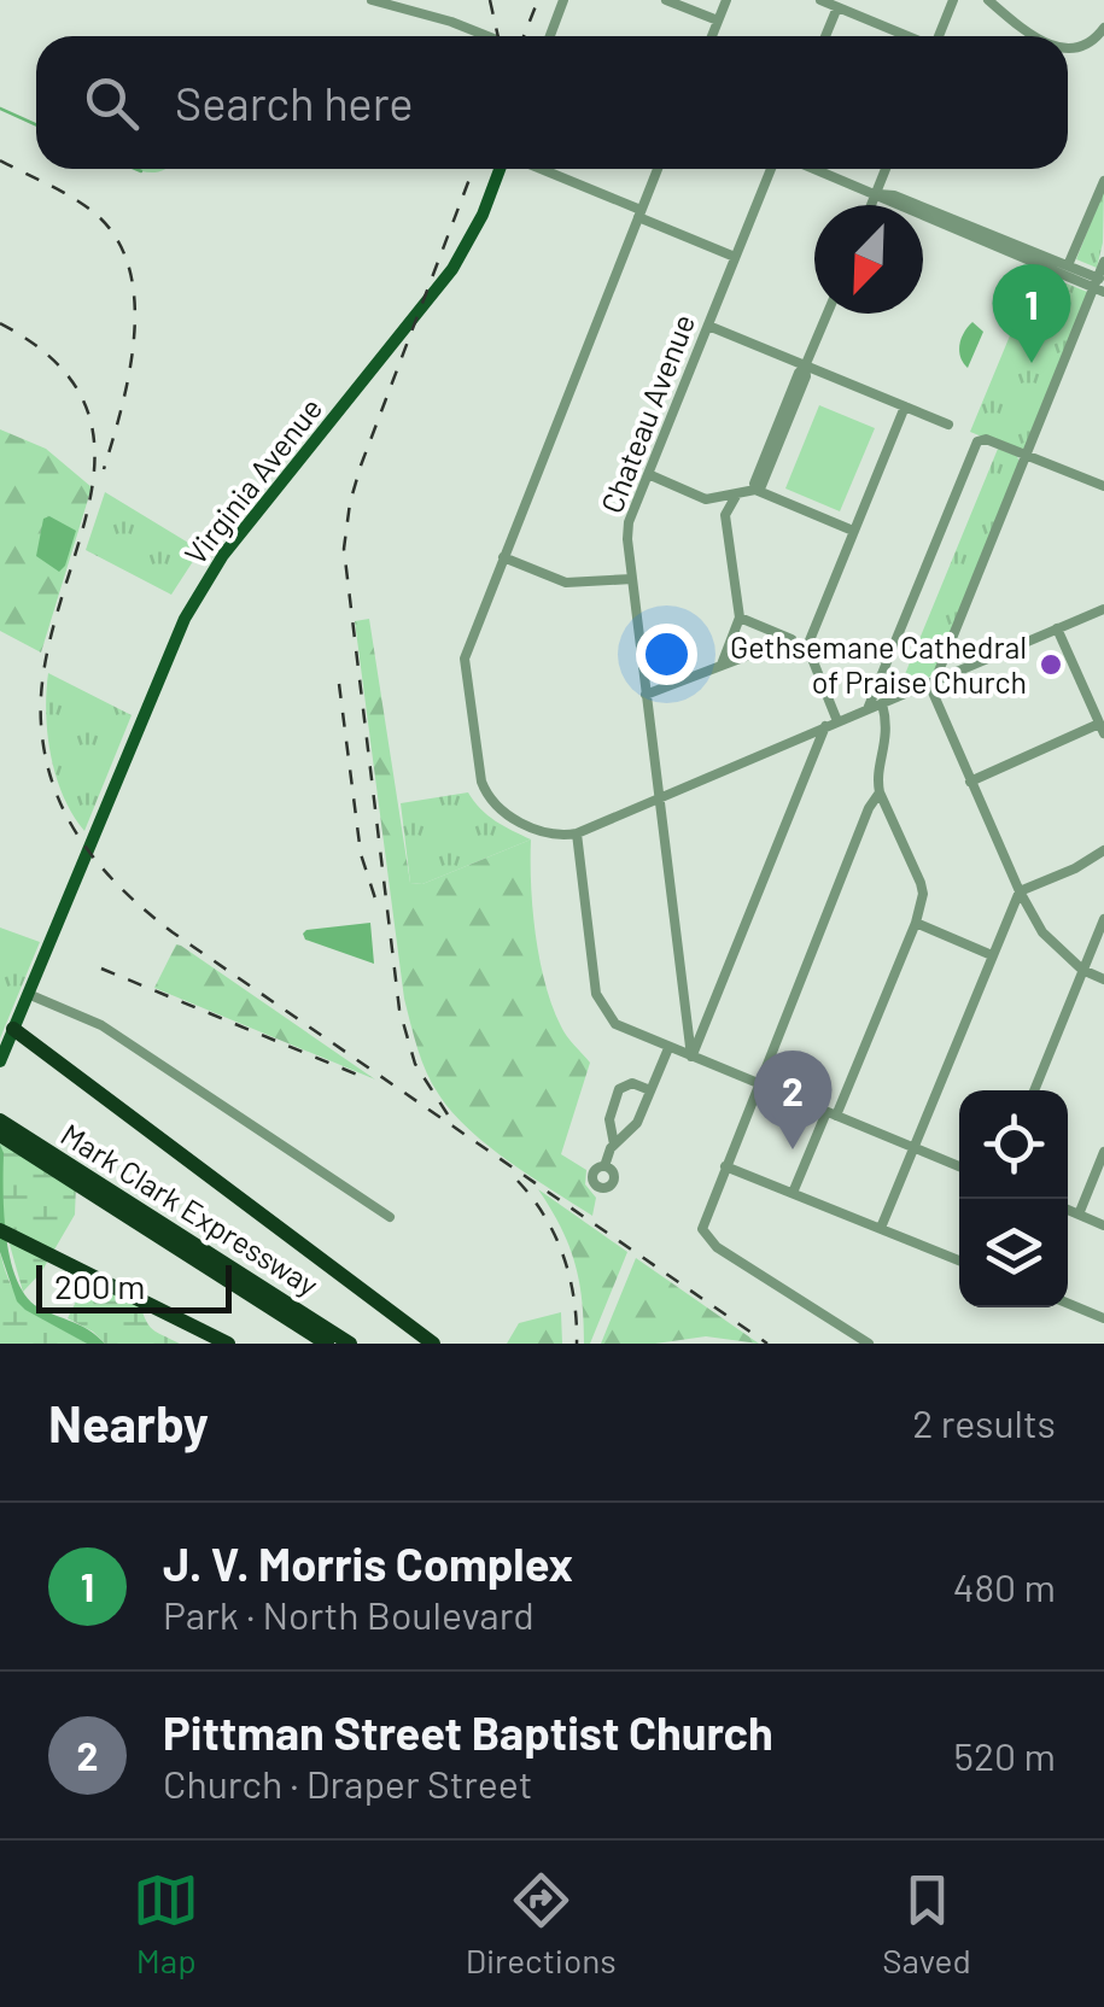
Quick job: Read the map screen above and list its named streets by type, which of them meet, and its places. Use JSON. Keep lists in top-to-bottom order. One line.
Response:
{"streets":{"highway":["Mark Clark Expressway"],"main road":["Virginia Avenue"],"street":["Chateau Avenue"]},"places":["Gethsemane Cathedral of Praise Church"],"scale_bar":"200 m","north":"bottom left","page":{"search":"Search here","pins":["1","2"],"scale":"200 m","heading":["Nearby","2 results"],"list":[{"mark":"1","name":"J. V. Morris Complex","note":"Park · North Boulevard","value":"480 m"},{"mark":"2","name":"Pittman Street Baptist Church","note":"Church · Draper Street","value":"520 m"}],"nav":["Map","Directions","Saved"]}}
